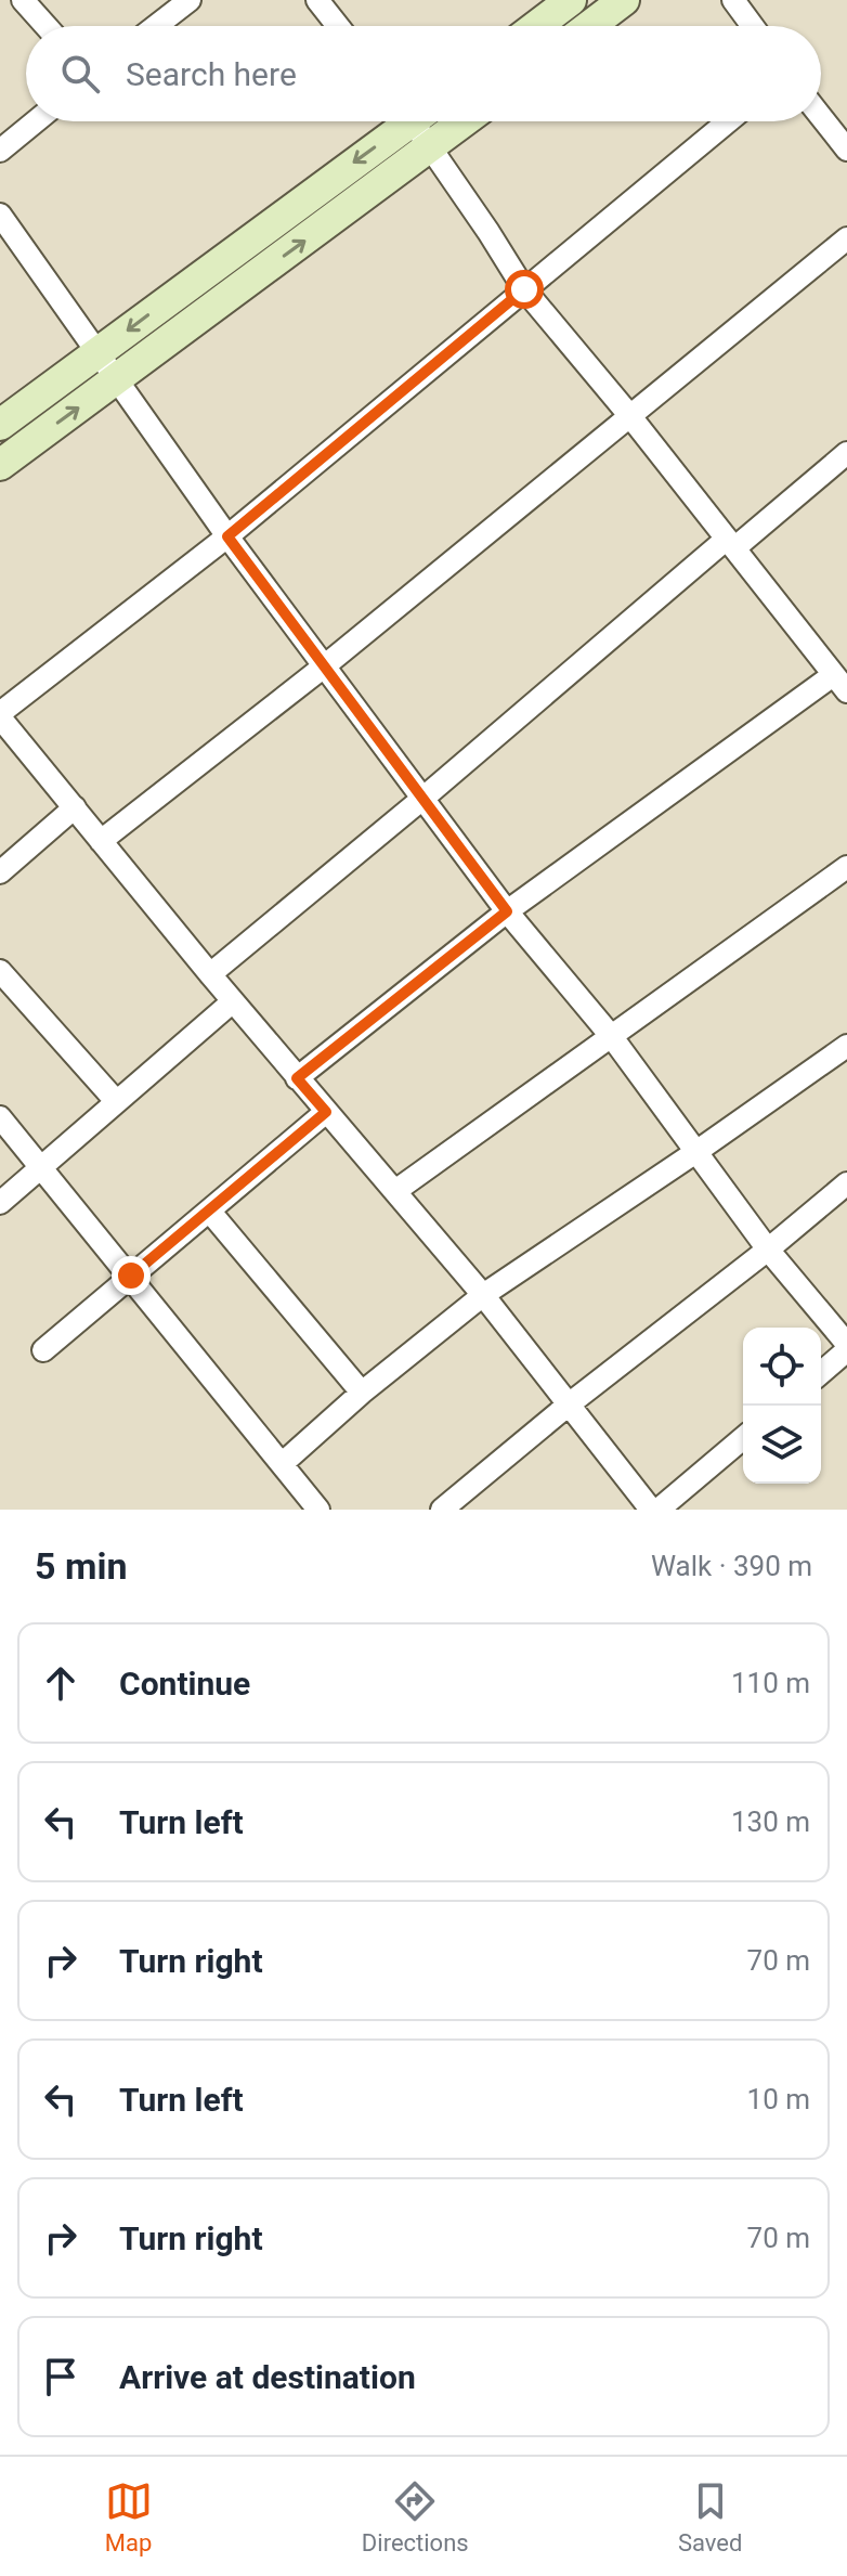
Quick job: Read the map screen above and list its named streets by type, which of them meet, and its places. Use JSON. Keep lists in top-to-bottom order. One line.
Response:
{"page":{"search":"Search here","heading":["5 min","Walk · 390 m"],"list":[["Continue","110 m"],["Turn left","130 m"],["Turn right","70 m"],["Turn left","10 m"],["Turn right","70 m"],"Arrive at destination"],"nav":["Map","Directions","Saved"]}}
